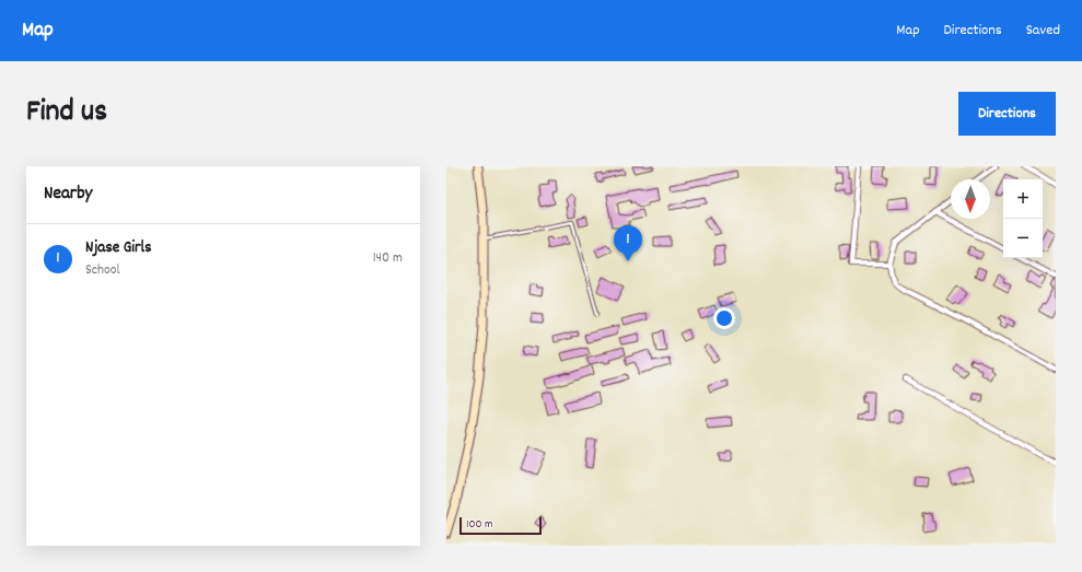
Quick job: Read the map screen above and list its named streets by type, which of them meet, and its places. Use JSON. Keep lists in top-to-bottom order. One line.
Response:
{"scale_bar":"100 m","north":"bottom","page":{"header":"Map","nav":["Map","Directions","Saved"],"title":"Find us","buttons":"Directions","heading":"Nearby","map_buttons":["+","−"],"list":[{"mark":"1","name":"Njase Girls","note":"School","value":"140 m"}],"pins":"1","scale":"100 m"}}
